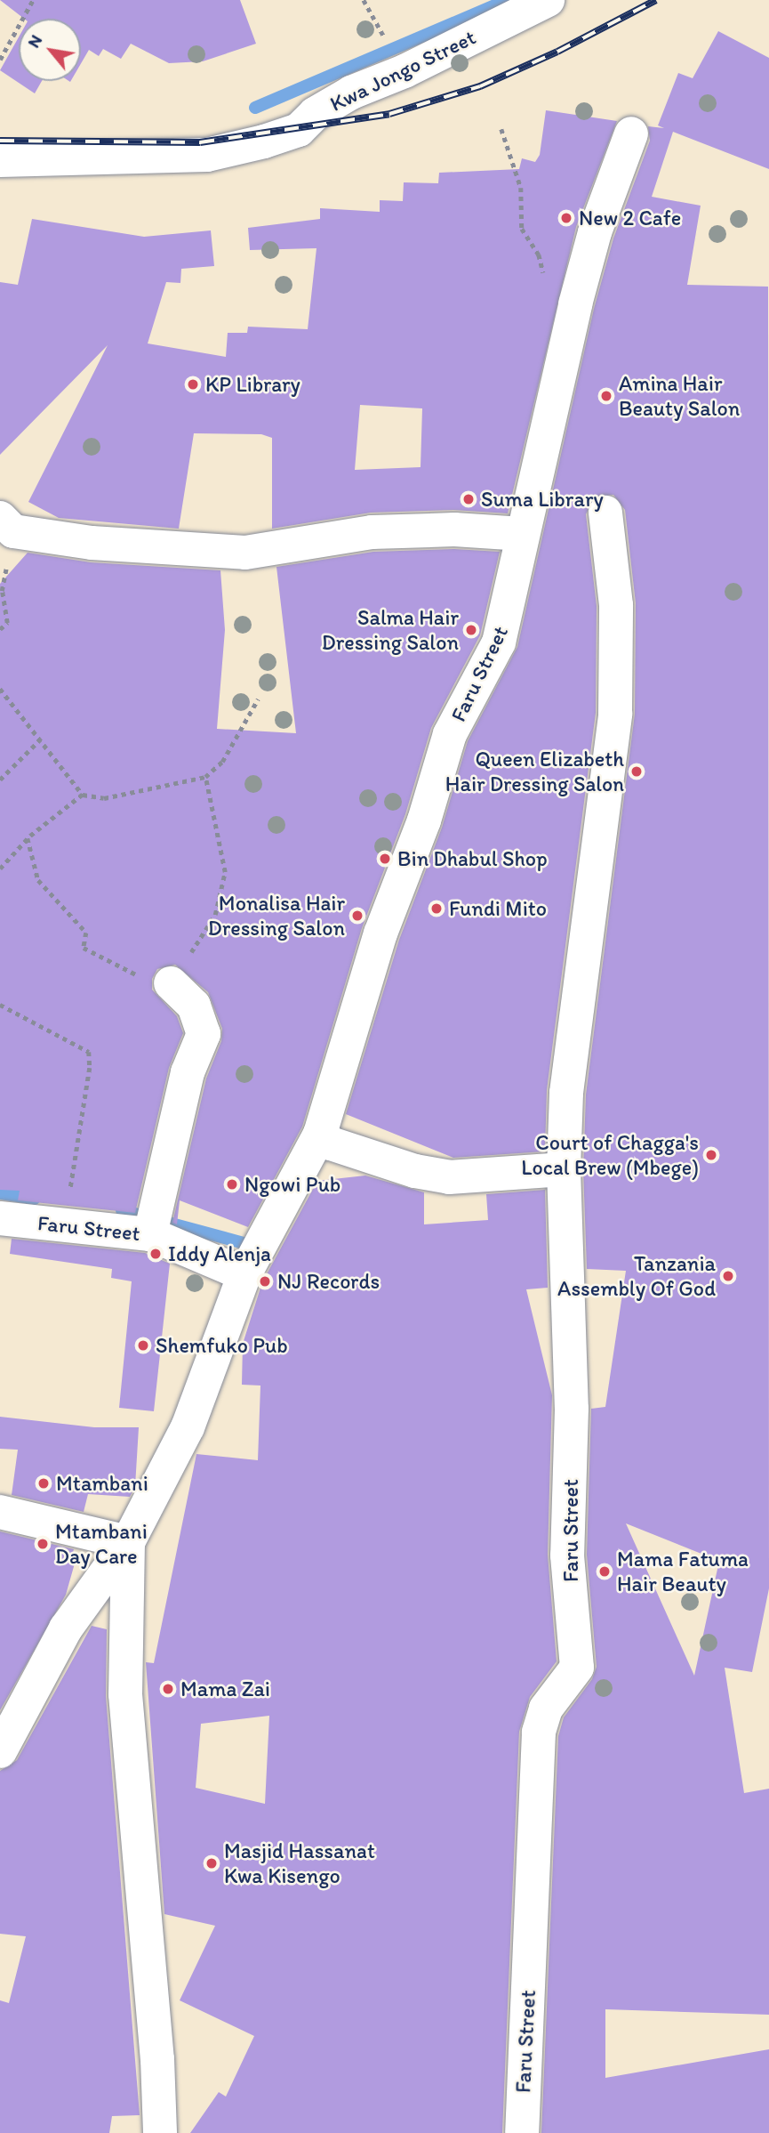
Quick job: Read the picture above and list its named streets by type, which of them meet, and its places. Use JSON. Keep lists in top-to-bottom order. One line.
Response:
{"streets":{"street":["Kwa Jongo Street","Faru Street"]},"places":["New 2 Cafe","KP Library","Amina Hair Beauty Salon","Suma Library","Salma Hair Dressing Salon","Queen Elizabeth Hair Dressing Salon","Bin Dhabul Shop","Fundi Mito","Monalisa Hair Dressing Salon","Court of Chagga's Local Brew (Mbege)","Ngowi Pub","Iddy Alenja","Tanzania Assembly Of God","NJ Records","Shemfuko Pub","Mtambani","Mtambani Day Care","Mama Fatuma Hair Beauty","Mama Zai","Masjid Hassanat Kwa Kisengo"],"north":"top left"}
